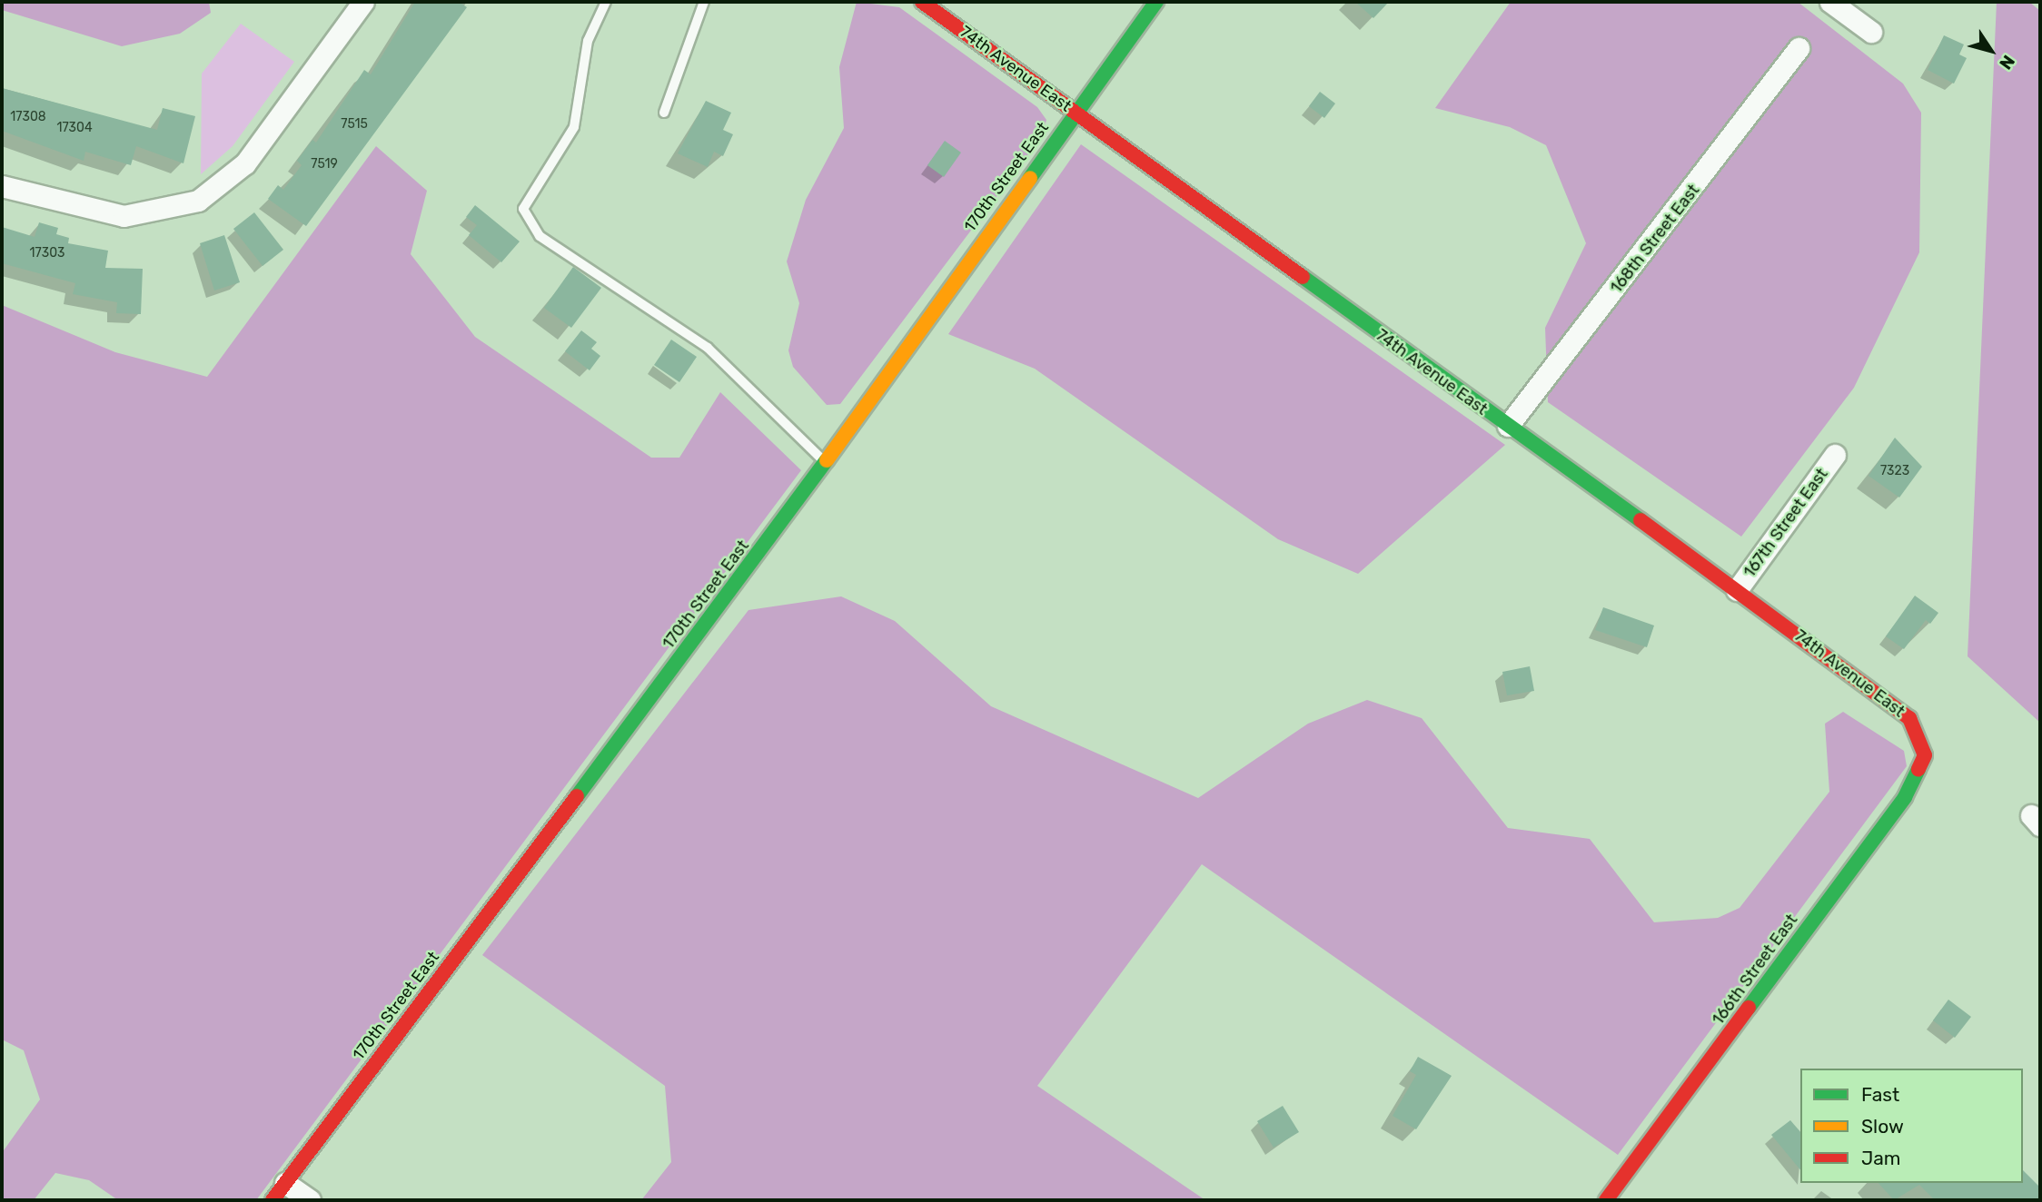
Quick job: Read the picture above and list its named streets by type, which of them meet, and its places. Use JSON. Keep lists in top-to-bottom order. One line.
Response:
{"streets":{"street":["74th Avenue East","170th Street East","168th Street East","167th Street East","166th Street East"]},"crossings":[["74th Avenue East","170th Street East"],["74th Avenue East","168th Street East"],["74th Avenue East","167th Street East"],["74th Avenue East","166th Street East"]],"house_numbers":["17308","7515","17304","7519","17303","7323"],"legend":["Fast","Slow","Jam"],"north":"bottom right"}
